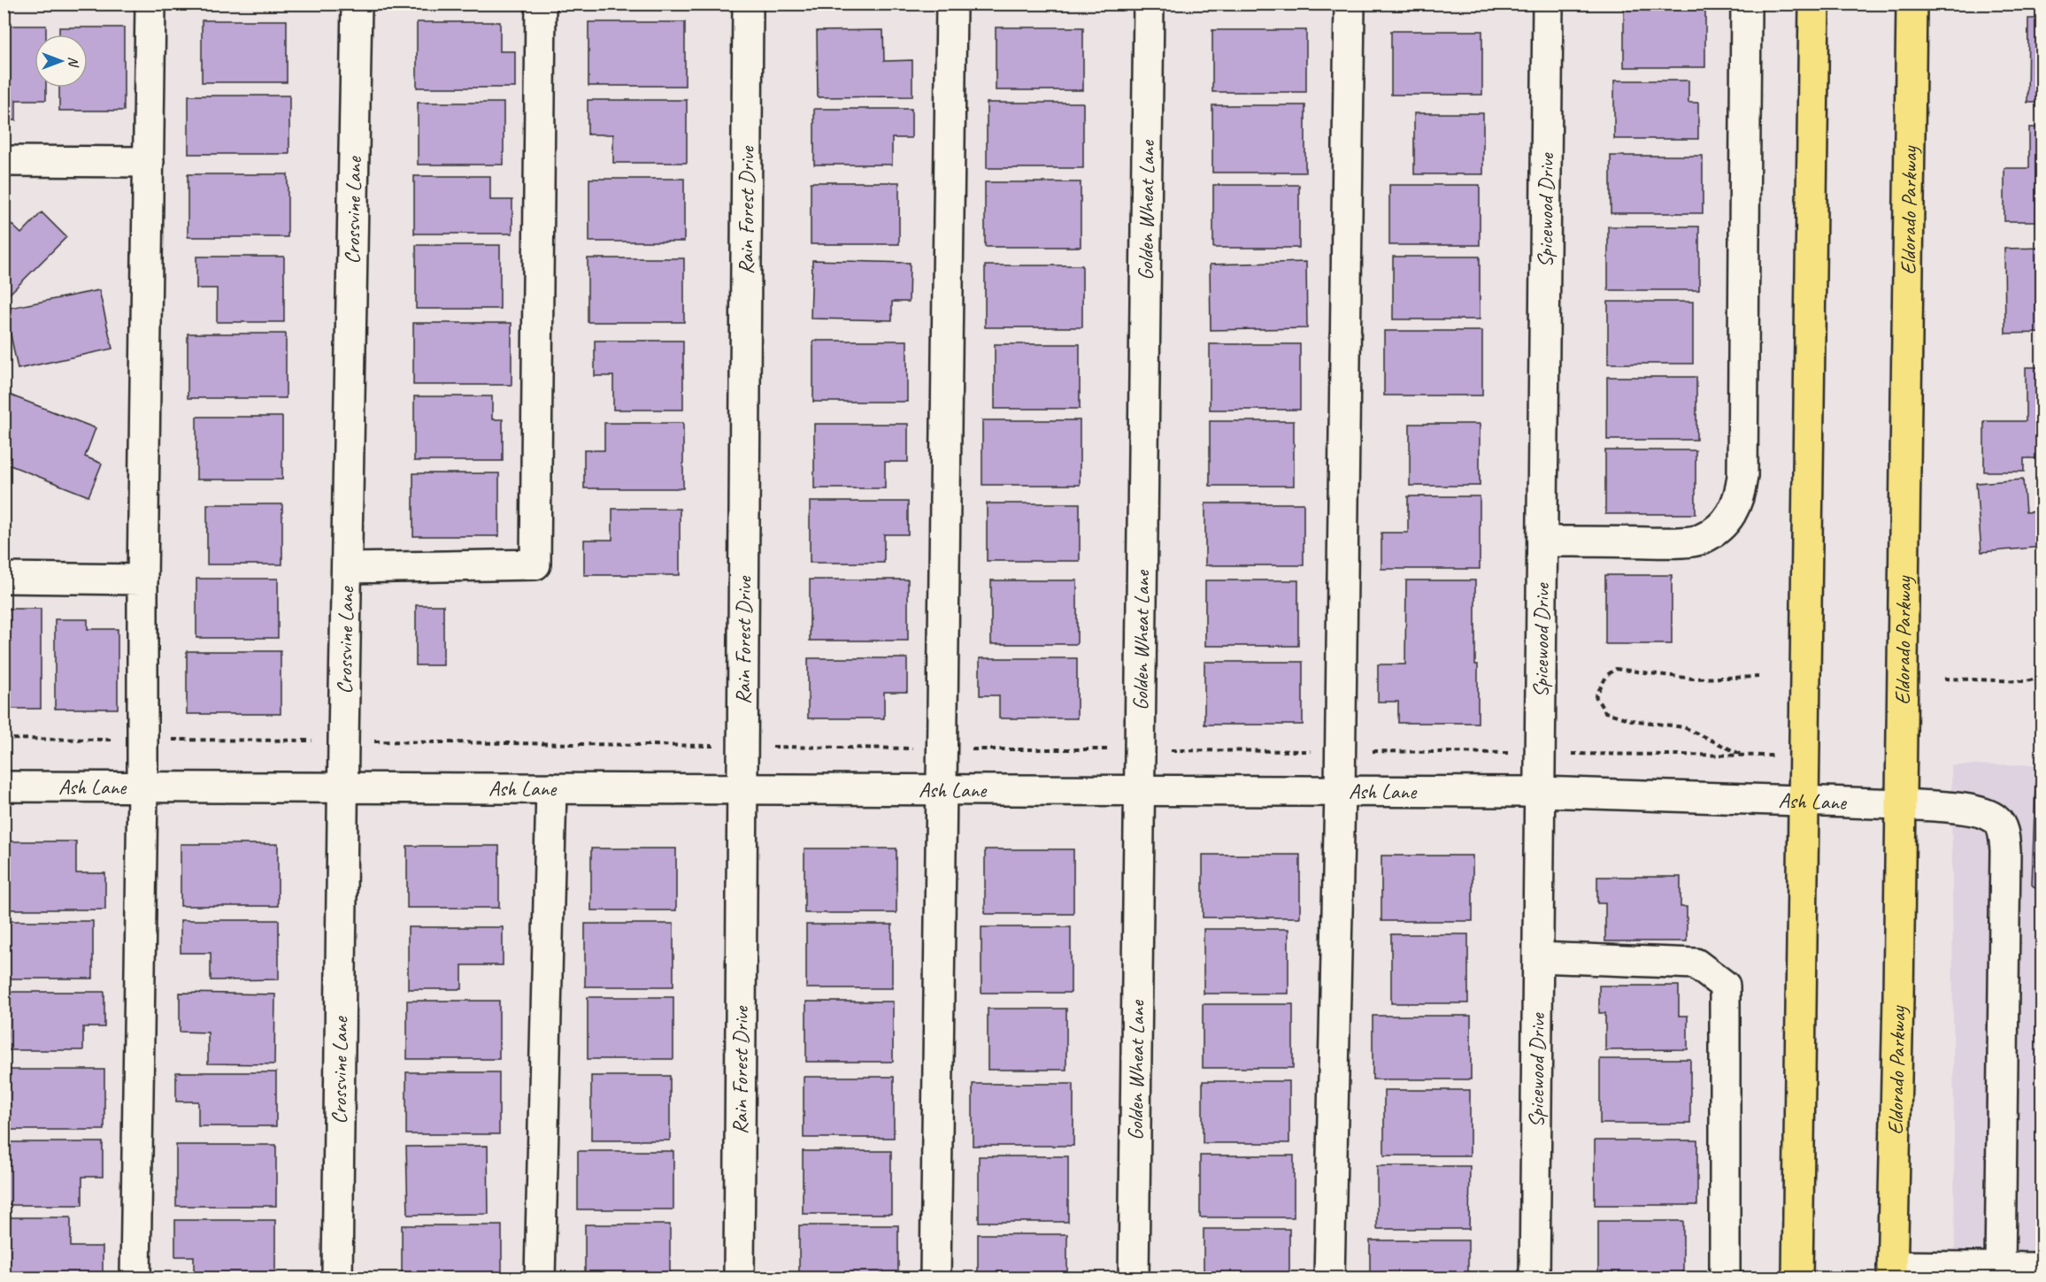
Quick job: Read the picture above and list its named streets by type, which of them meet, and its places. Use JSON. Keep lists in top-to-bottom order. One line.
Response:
{"streets":{"main road":["Eldorado Parkway"],"street":["Crossvine Lane","Rain Forest Drive","Golden Wheat Lane","Spicewood Drive","Ash Lane"]},"crossings":[["Crossvine Lane","Ash Lane"],["Rain Forest Drive","Ash Lane"],["Golden Wheat Lane","Ash Lane"],["Spicewood Drive","Ash Lane"],["Eldorado Parkway","Ash Lane"]],"north":"right"}
